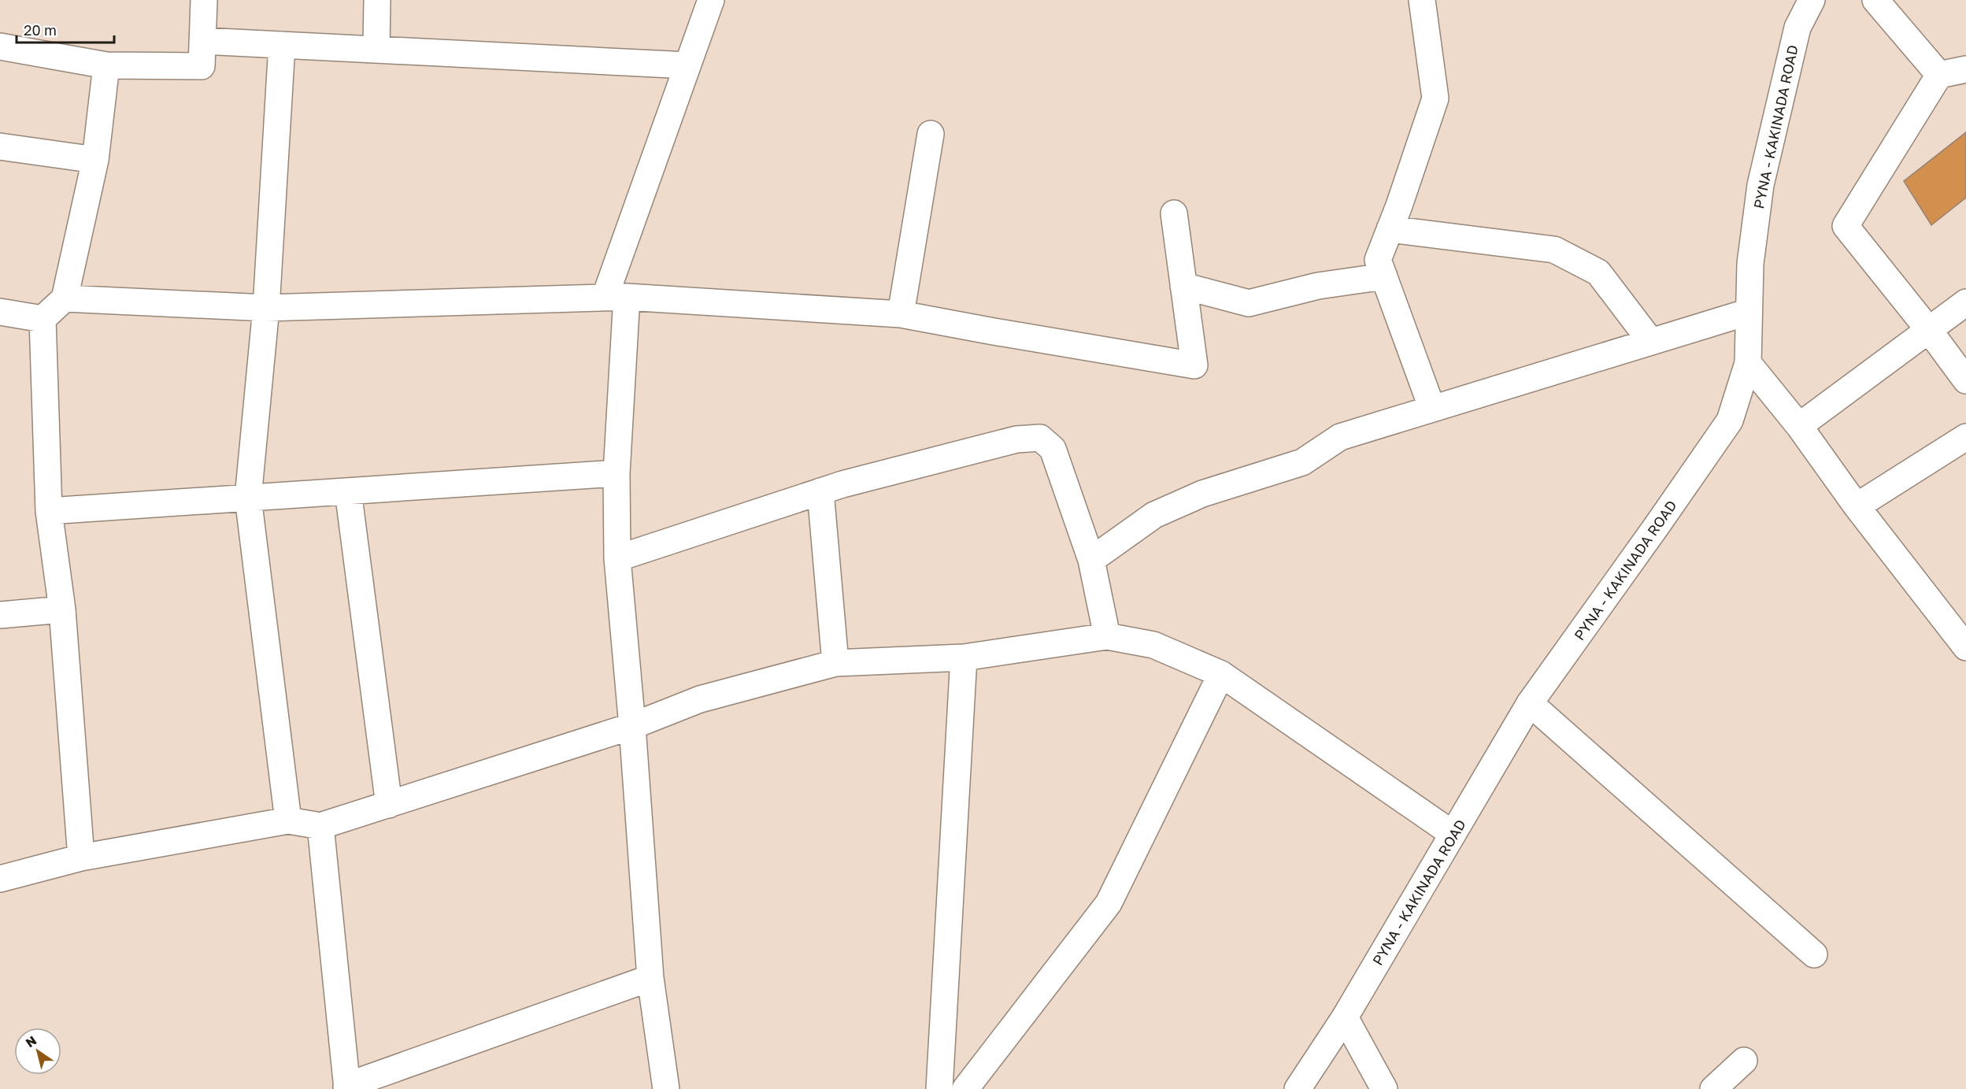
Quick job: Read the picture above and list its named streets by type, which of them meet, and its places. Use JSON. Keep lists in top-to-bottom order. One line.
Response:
{"streets":{"street":["PYNA - KAKINADA ROAD"]},"scale_bar":"20 m","north":"top left"}
